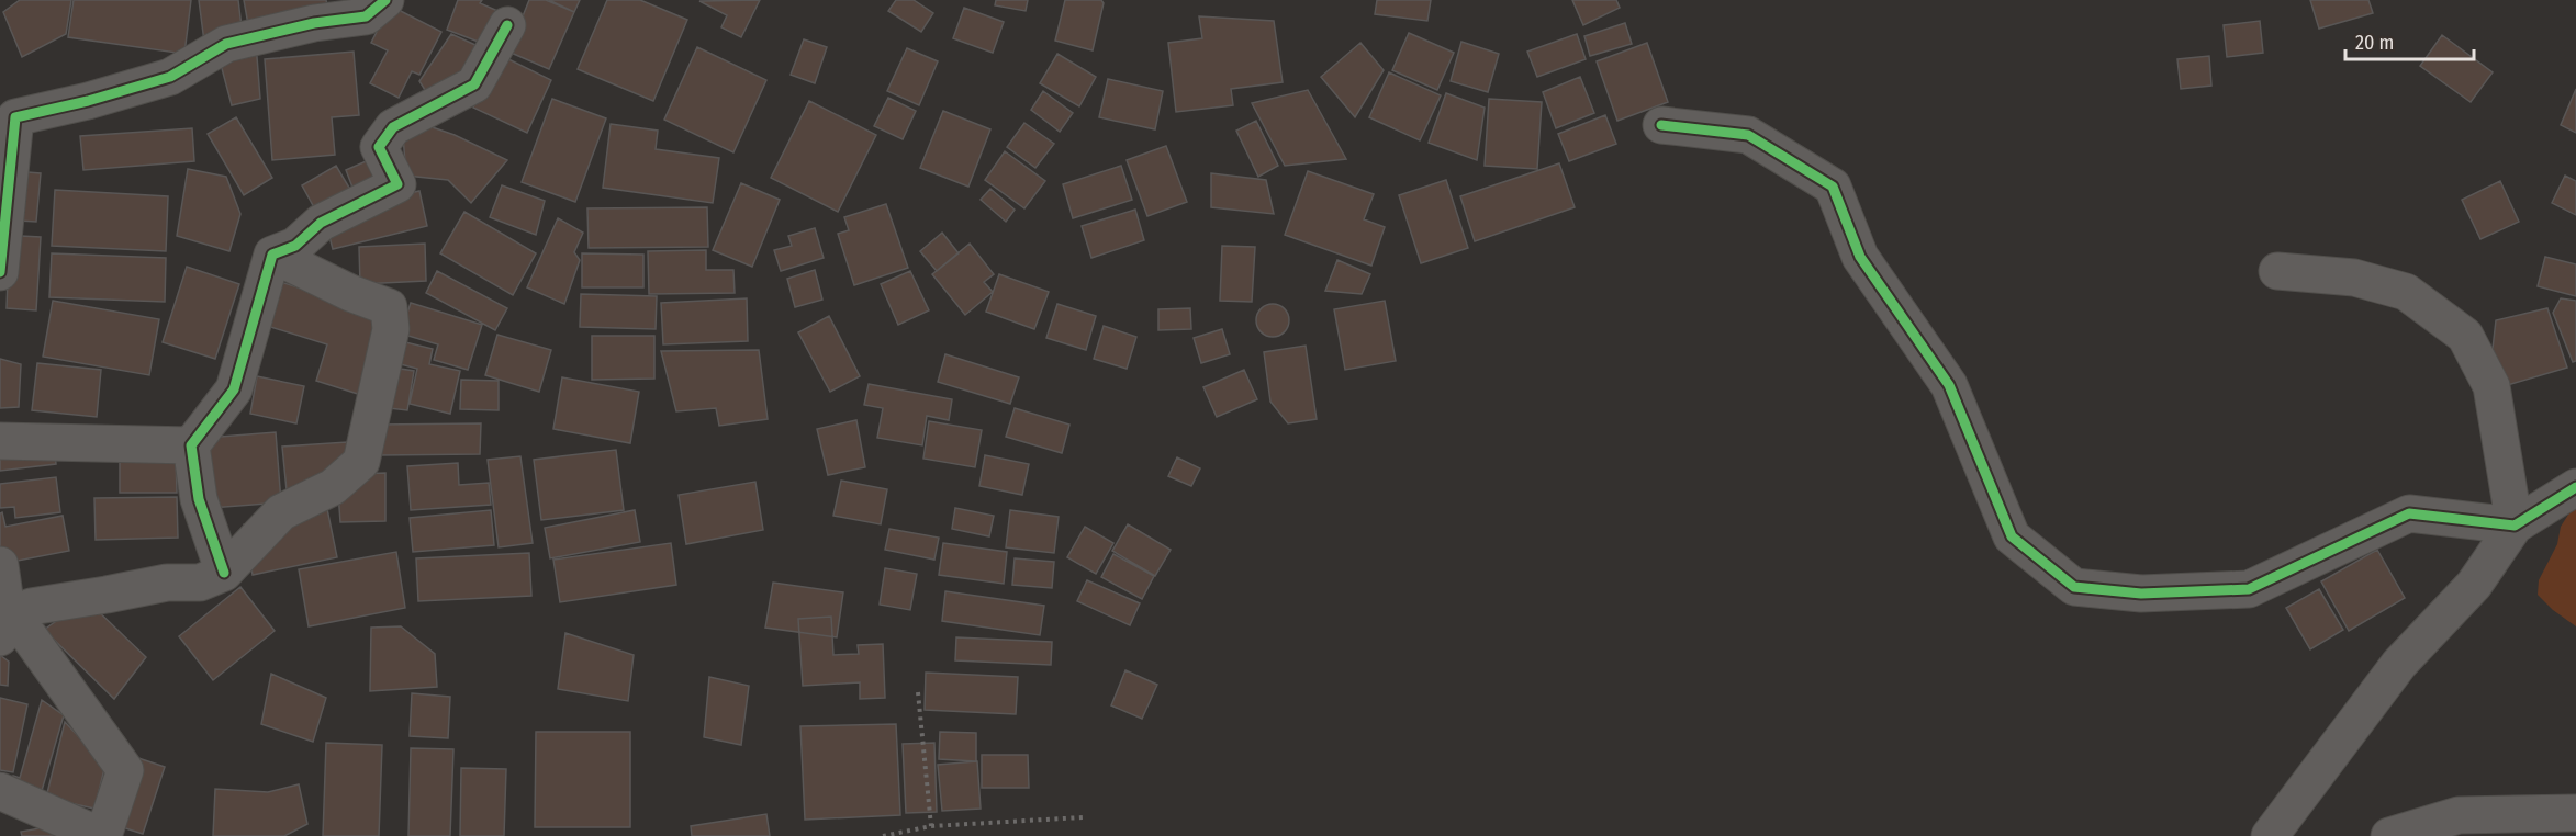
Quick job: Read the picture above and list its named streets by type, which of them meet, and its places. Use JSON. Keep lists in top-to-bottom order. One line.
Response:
{"scale_bar":"20 m"}
